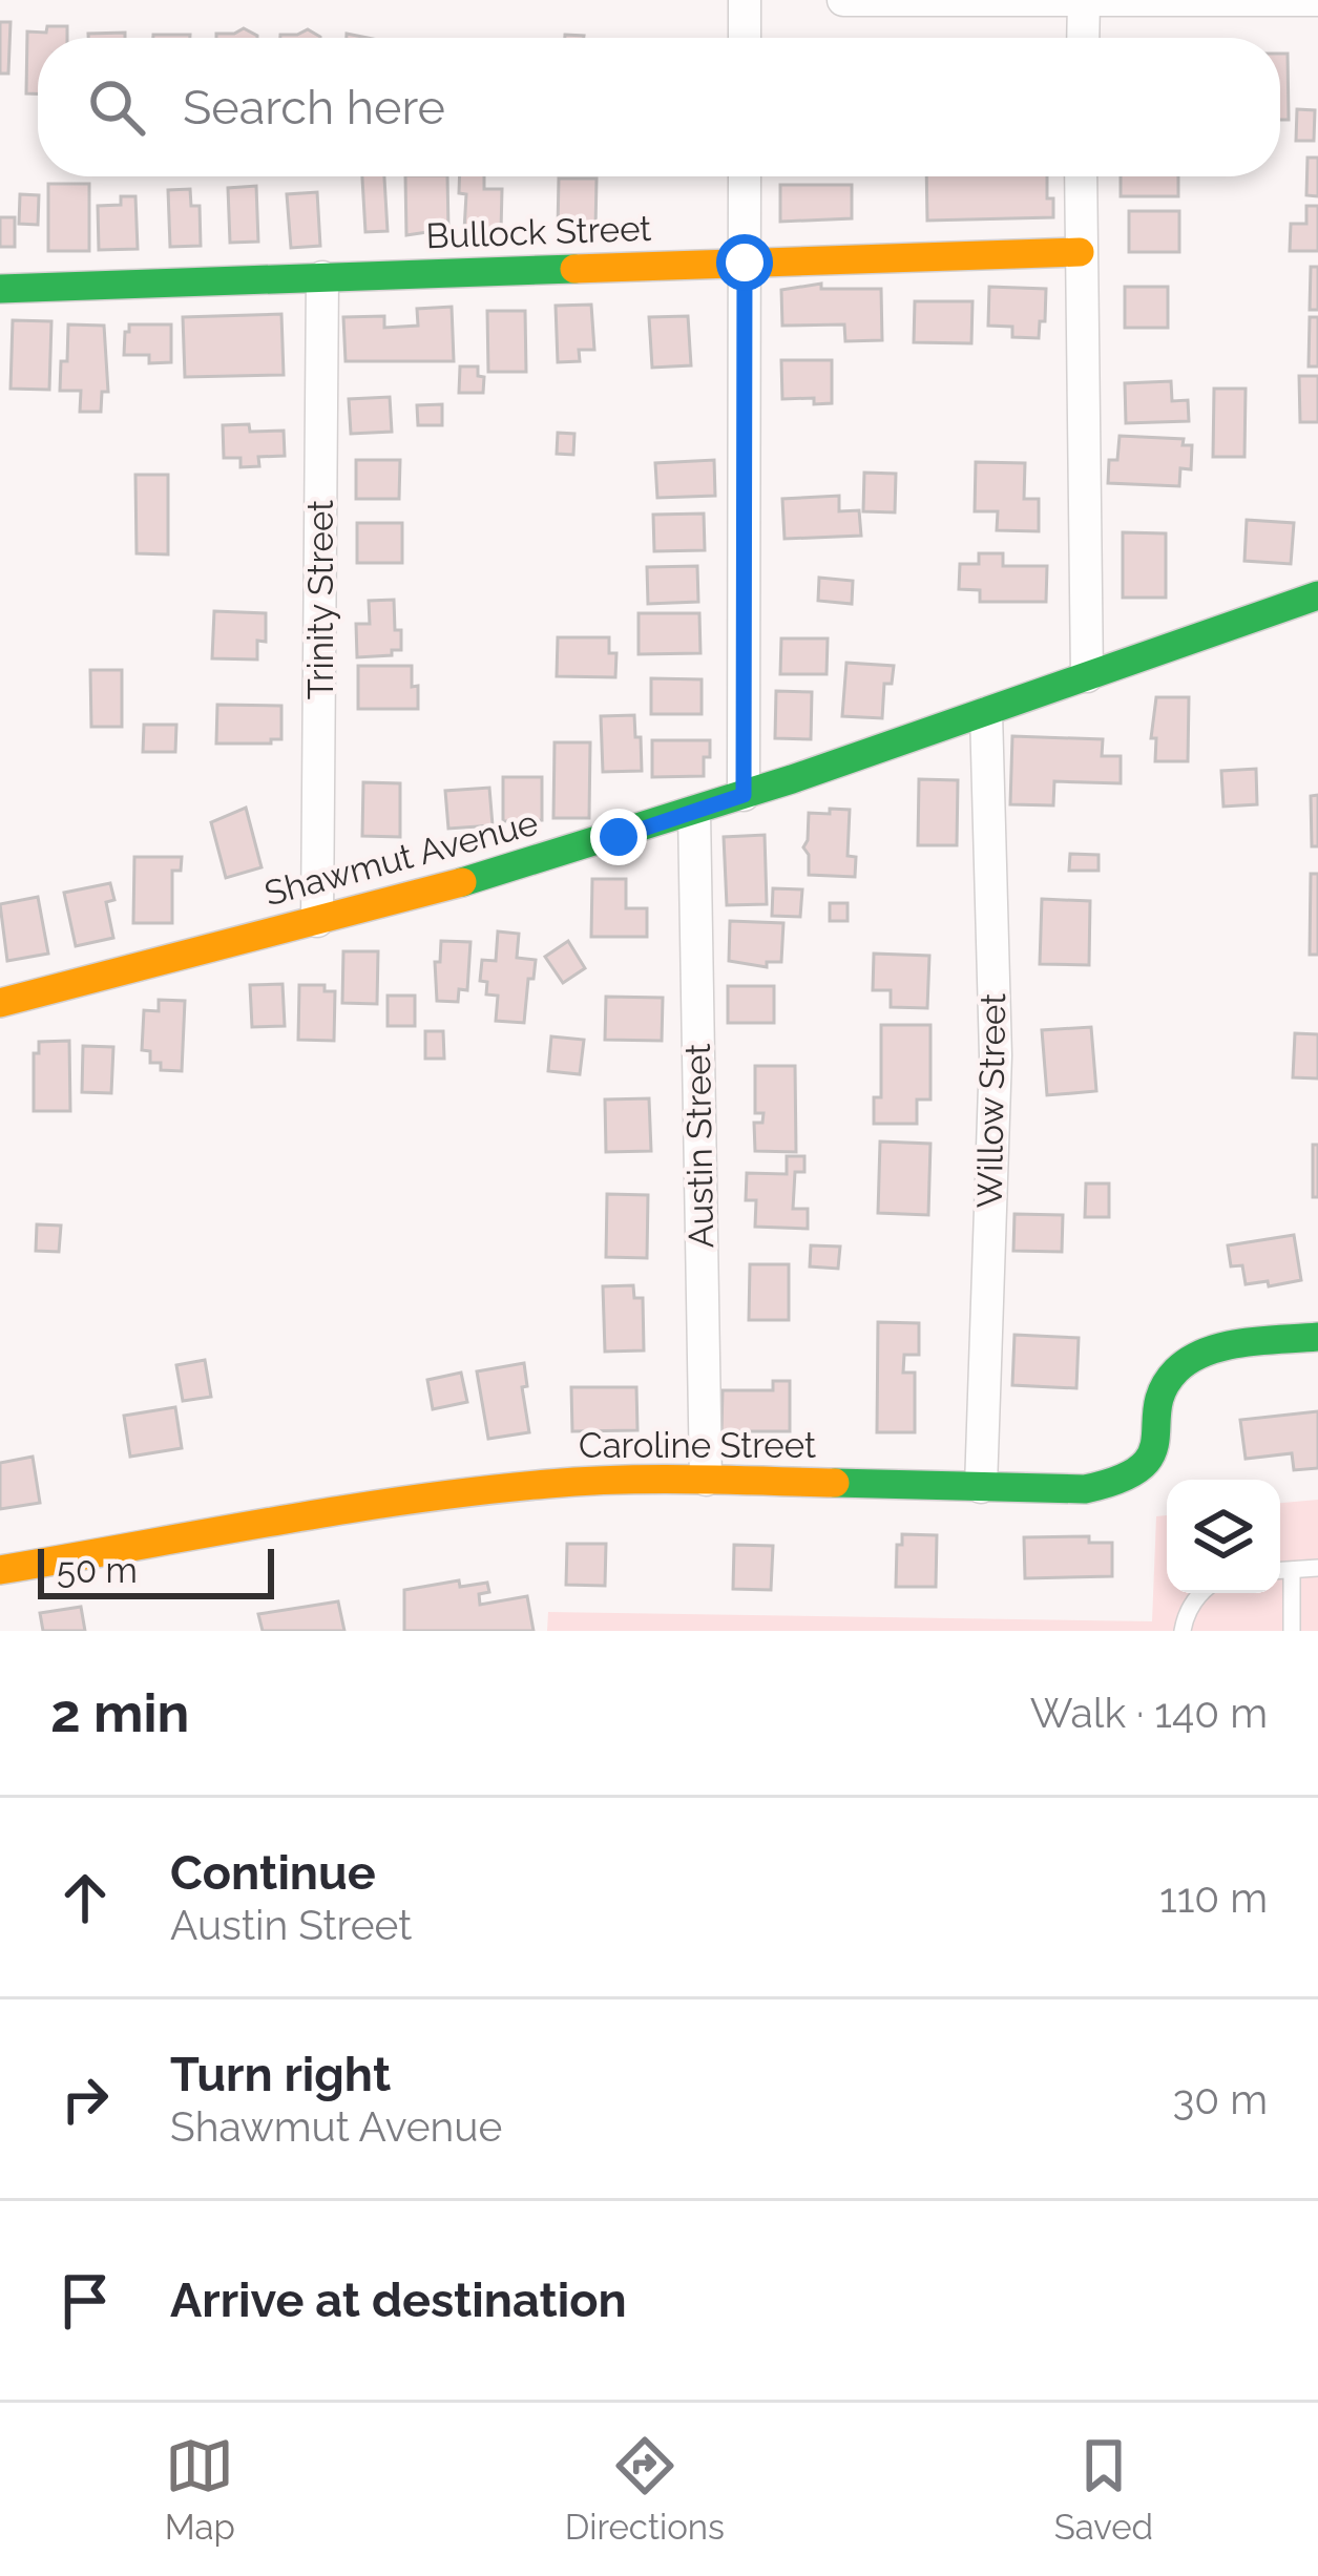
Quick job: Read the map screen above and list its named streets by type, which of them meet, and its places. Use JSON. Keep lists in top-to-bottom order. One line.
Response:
{"streets":{"street":["Bullock Street","Trinity Street","Shawmut Avenue","Willow Street","Austin Street","Caroline Street"]},"crossings":[["Bullock Street","Trinity Street"],["Trinity Street","Shawmut Avenue"],["Shawmut Avenue","Willow Street"],["Shawmut Avenue","Austin Street"],["Willow Street","Caroline Street"],["Austin Street","Caroline Street"]],"scale_bar":"50 m","page":{"search":"Search here","scale":"50 m","heading":["2 min","Walk · 140 m"],"list":[["Continue","Austin Street","110 m"],["Turn right","Shawmut Avenue","30 m"],"Arrive at destination"],"nav":["Map","Directions","Saved"]}}
